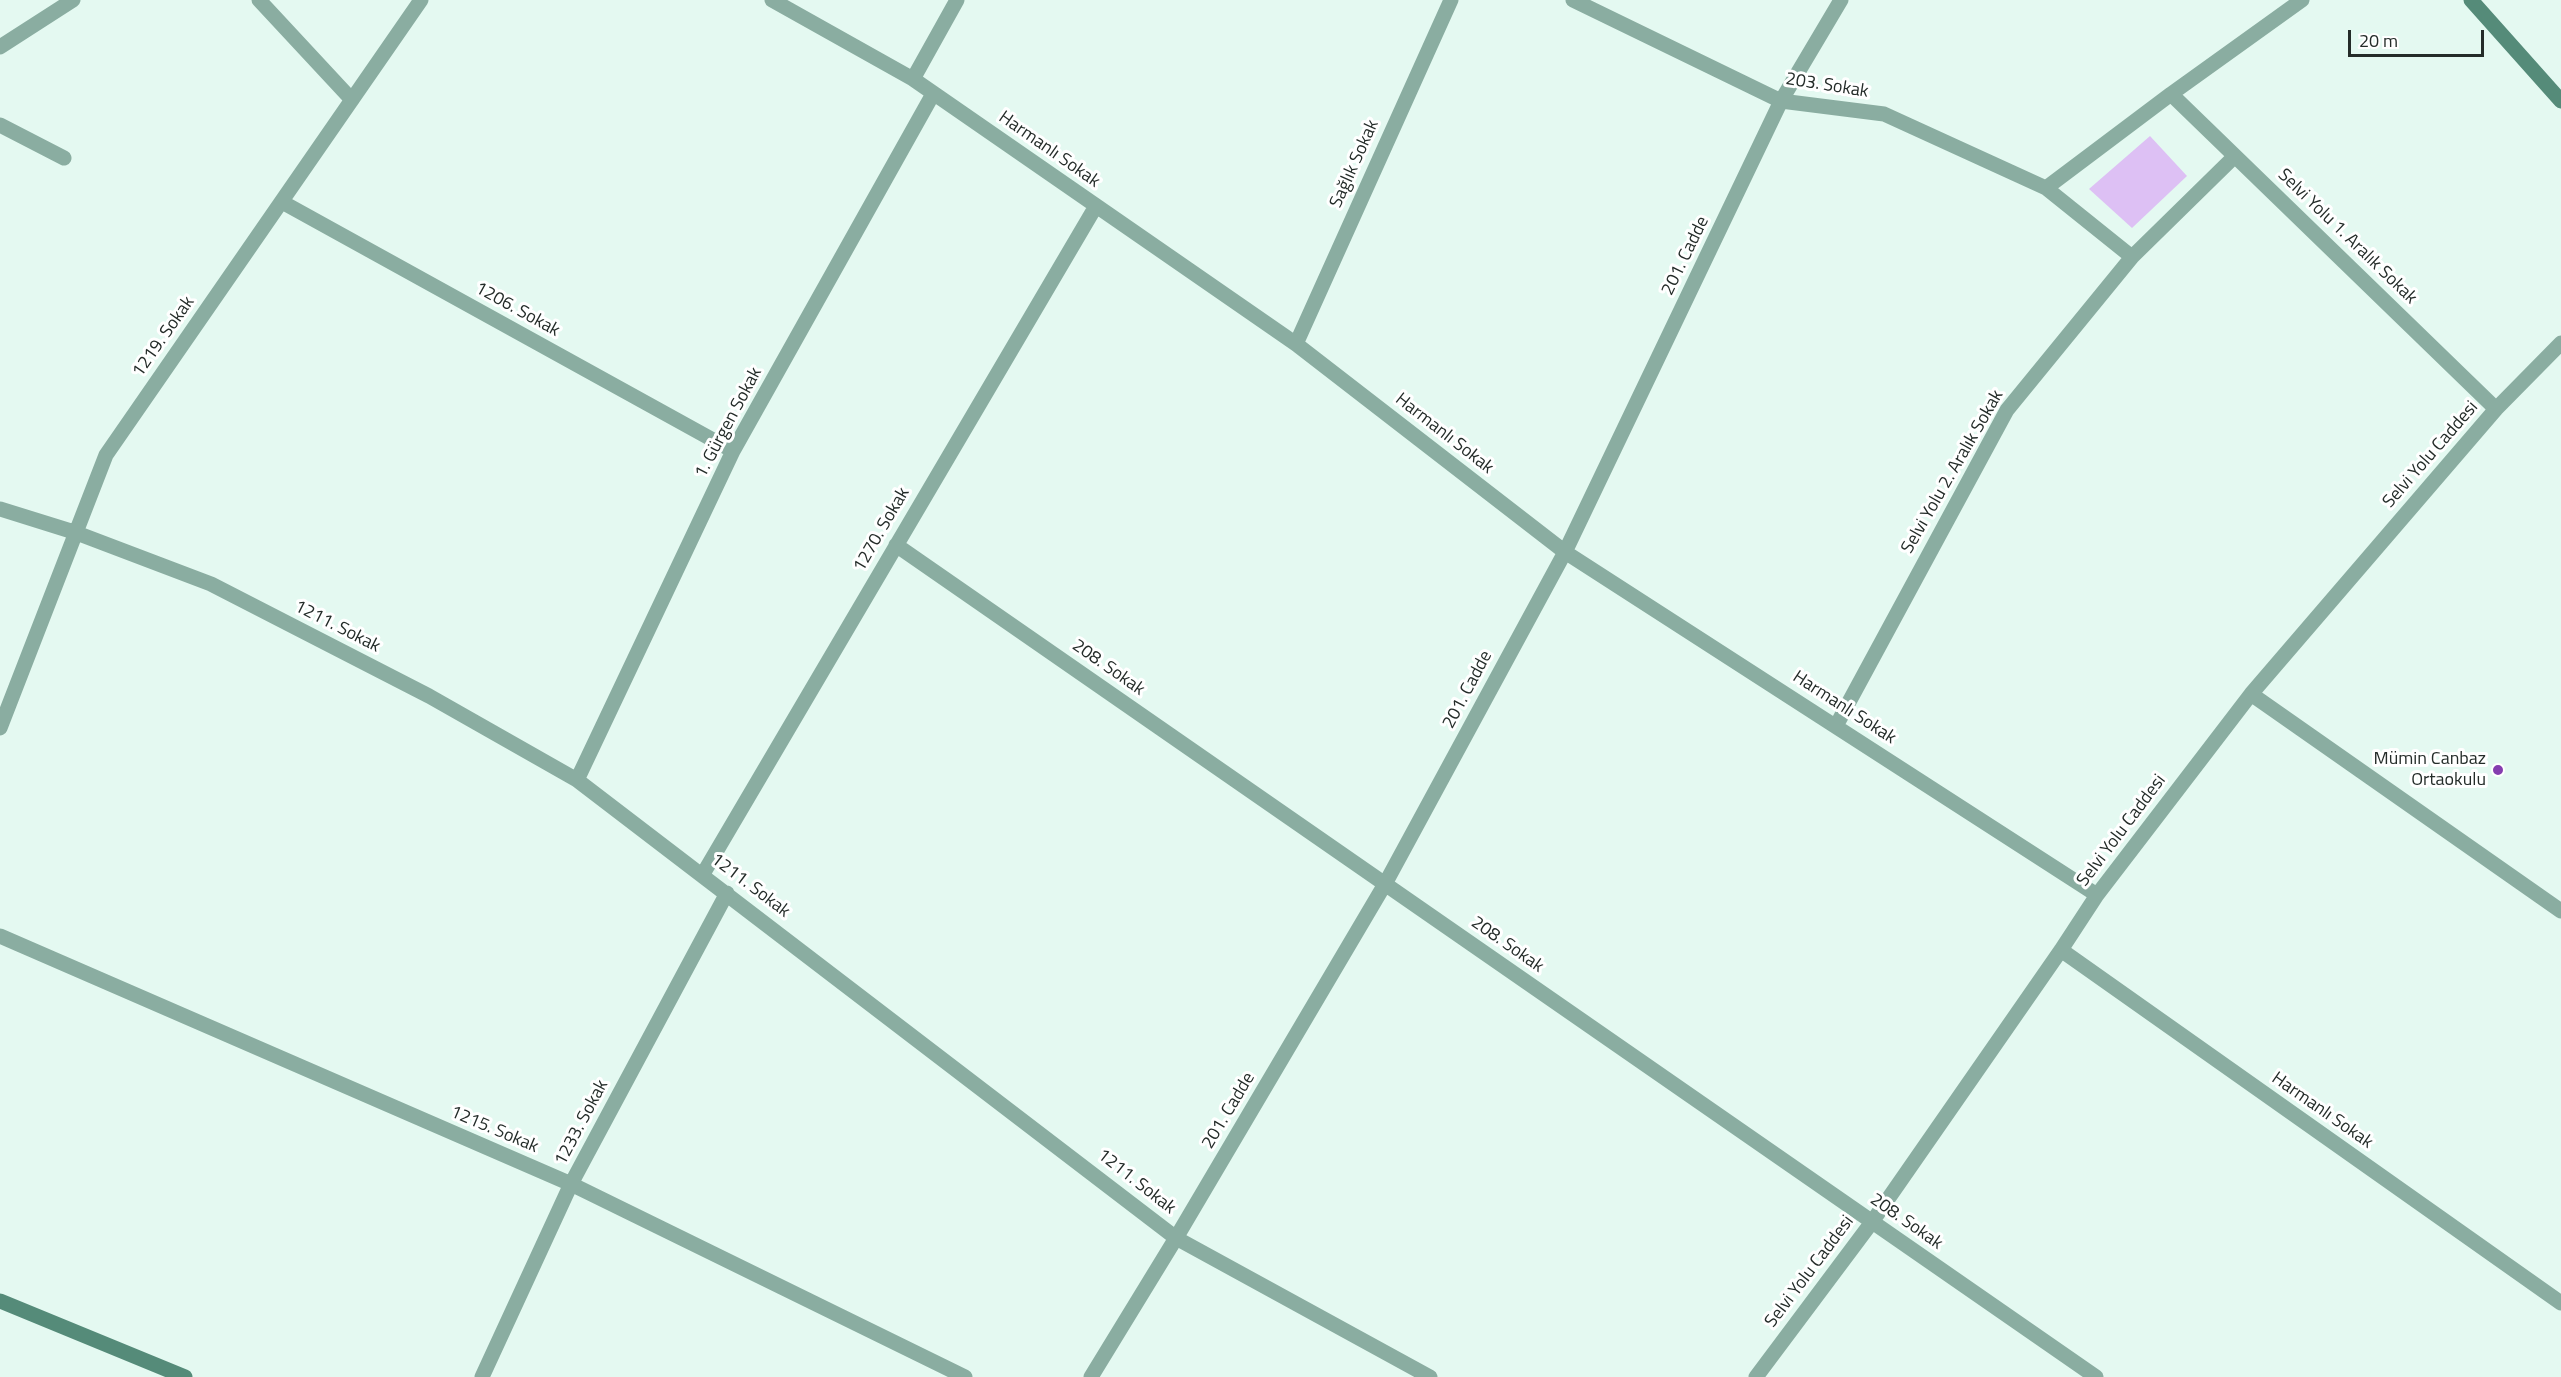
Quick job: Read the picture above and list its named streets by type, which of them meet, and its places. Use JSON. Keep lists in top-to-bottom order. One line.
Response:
{"streets":{"street":["203. Sokak","Harmanlı Sokak","Sağlık Sokak","Selvi Yolu 1. Aralık Sokak","201. Cadde","1206. Sokak","1219. Sokak","1. Gürgen Sokak","Selvi Yolu Caddesi","Selvi Yolu 2. Aralık Sokak","1270. Sokak","1211. Sokak","208. Sokak","1233. Sokak","1215. Sokak"]},"crossings":[["203. Sokak","201. Cadde"],["203. Sokak","Selvi Yolu 2. Aralık Sokak"],["Harmanlı Sokak","Sağlık Sokak"],["Harmanlı Sokak","201. Cadde"],["Harmanlı Sokak","1. Gürgen Sokak"],["Harmanlı Sokak","Selvi Yolu Caddesi"],["Harmanlı Sokak","Selvi Yolu 2. Aralık Sokak"],["Harmanlı Sokak","1270. Sokak"],["Selvi Yolu 1. Aralık Sokak","Selvi Yolu Caddesi"],["Selvi Yolu 1. Aralık Sokak","Selvi Yolu 2. Aralık Sokak"],["201. Cadde","1211. Sokak"],["201. Cadde","208. Sokak"],["1206. Sokak","1219. Sokak"],["1206. Sokak","1. Gürgen Sokak"],["1219. Sokak","1211. Sokak"],["1. Gürgen Sokak","1211. Sokak"],["Selvi Yolu Caddesi","208. Sokak"],["1270. Sokak","1211. Sokak"],["1270. Sokak","208. Sokak"],["1211. Sokak","1233. Sokak"],["1233. Sokak","1215. Sokak"]],"places":["Mümin Canbaz Ortaokulu"],"scale_bar":"20 m"}
